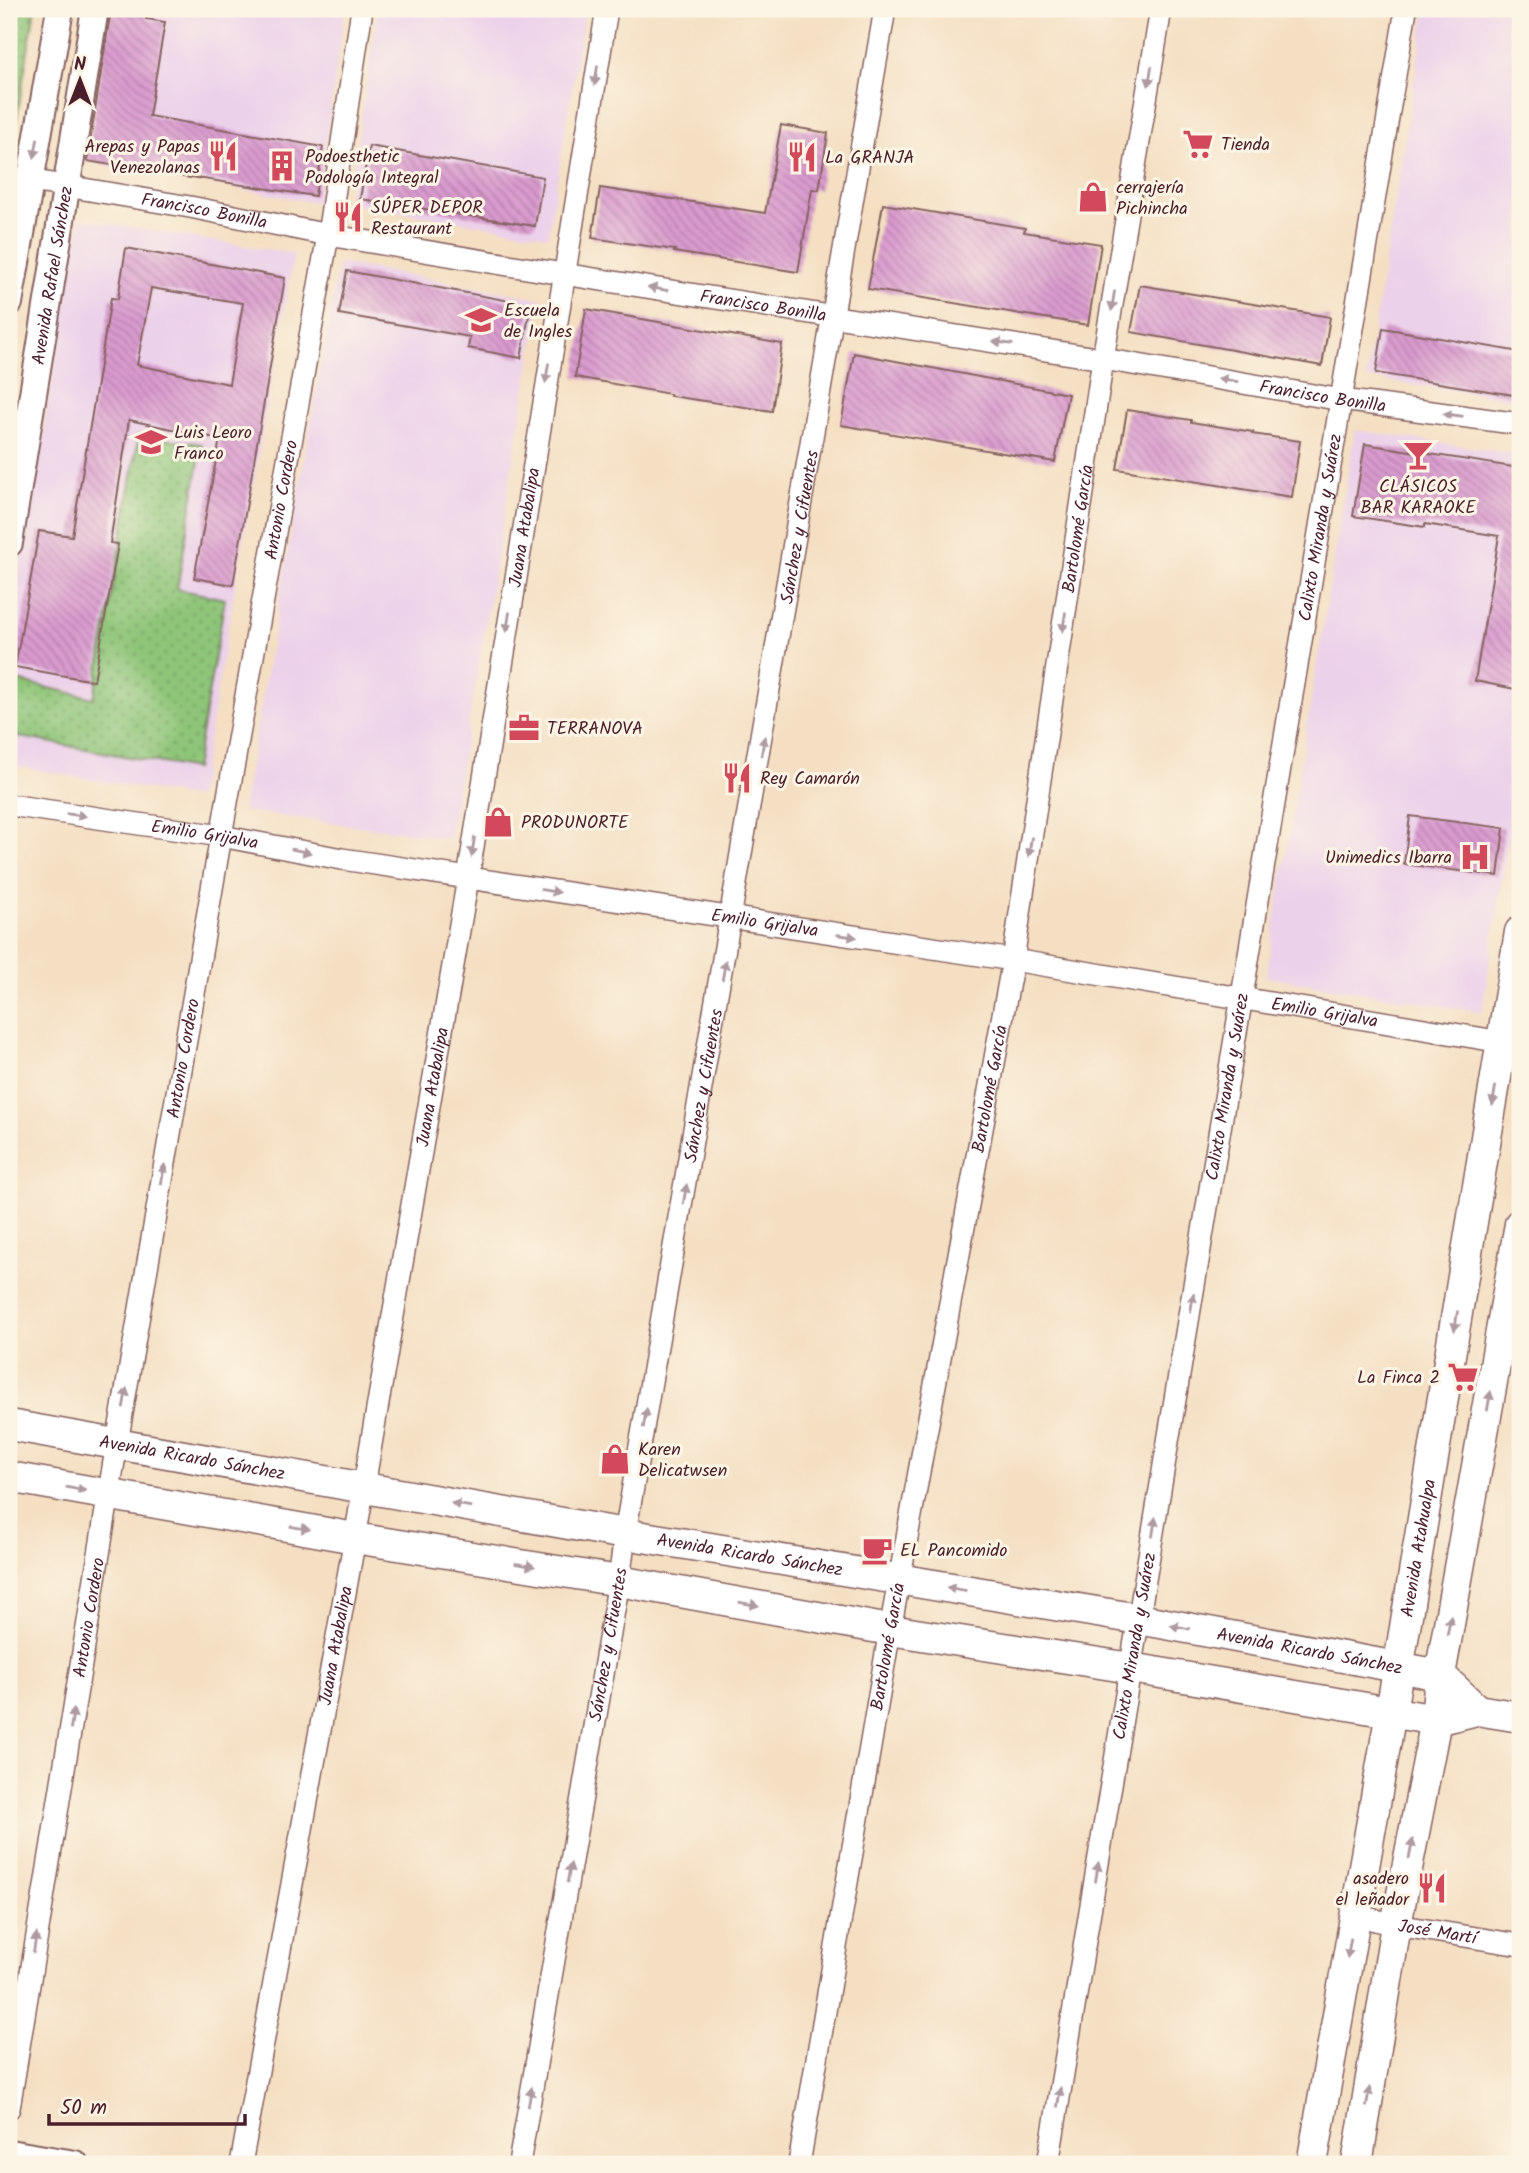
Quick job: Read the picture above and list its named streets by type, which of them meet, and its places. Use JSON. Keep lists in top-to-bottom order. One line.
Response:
{"streets":{"main road":["Avenida Ricardo Sánchez","Avenida Atahualpa"],"street":["Francisco Bonilla","Avenida Rafael Sánchez","Antonio Cordero","Calixto Miranda y Suárez","Juana Atabalipa","Sánchez y Cifuentes","Bartolomé García","Emilio Grijalva","José Martí"]},"crossings":[["Francisco Bonilla","Avenida Rafael Sánchez"],["Francisco Bonilla","Antonio Cordero"],["Francisco Bonilla","Calixto Miranda y Suárez"],["Francisco Bonilla","Juana Atabalipa"],["Francisco Bonilla","Sánchez y Cifuentes"],["Francisco Bonilla","Bartolomé García"],["Antonio Cordero","Emilio Grijalva"],["Antonio Cordero","Avenida Ricardo Sánchez"],["Calixto Miranda y Suárez","Emilio Grijalva"],["Calixto Miranda y Suárez","Avenida Ricardo Sánchez"],["Juana Atabalipa","Emilio Grijalva"],["Juana Atabalipa","Avenida Ricardo Sánchez"],["Sánchez y Cifuentes","Emilio Grijalva"],["Sánchez y Cifuentes","Avenida Ricardo Sánchez"],["Bartolomé García","Emilio Grijalva"],["Bartolomé García","Avenida Ricardo Sánchez"],["Emilio Grijalva","Avenida Atahualpa"],["Avenida Ricardo Sánchez","Avenida Atahualpa"],["Avenida Atahualpa","José Martí"]],"one_way":["Francisco Bonilla","Antonio Cordero","Calixto Miranda y Suárez","Juana Atabalipa","Sánchez y Cifuentes","Bartolomé García","Emilio Grijalva"],"places":{"supermarket":["Tienda","La Finca 2"],"restaurant":["Arepas y Papas Venezolanas","La GRANJA","SÚPER DEPOR Restaurant","Rey Camarón","asadero el leñador"],"building":["Podoesthetic Podología Integral"],"shop":["cerrajería Pichincha","PRODUNORTE","Karen Delicatwsen"],"school or university":["Escuela de Ingles","Luis Leoro Franco"],"bar":["CLÁSICOS BAR KARAOKE"],"office":["TERRANOVA"],"hospital":["Unimedics Ibarra"],"cafe":["EL Pancomido"]},"scale_bar":"50 m","north":"top"}
